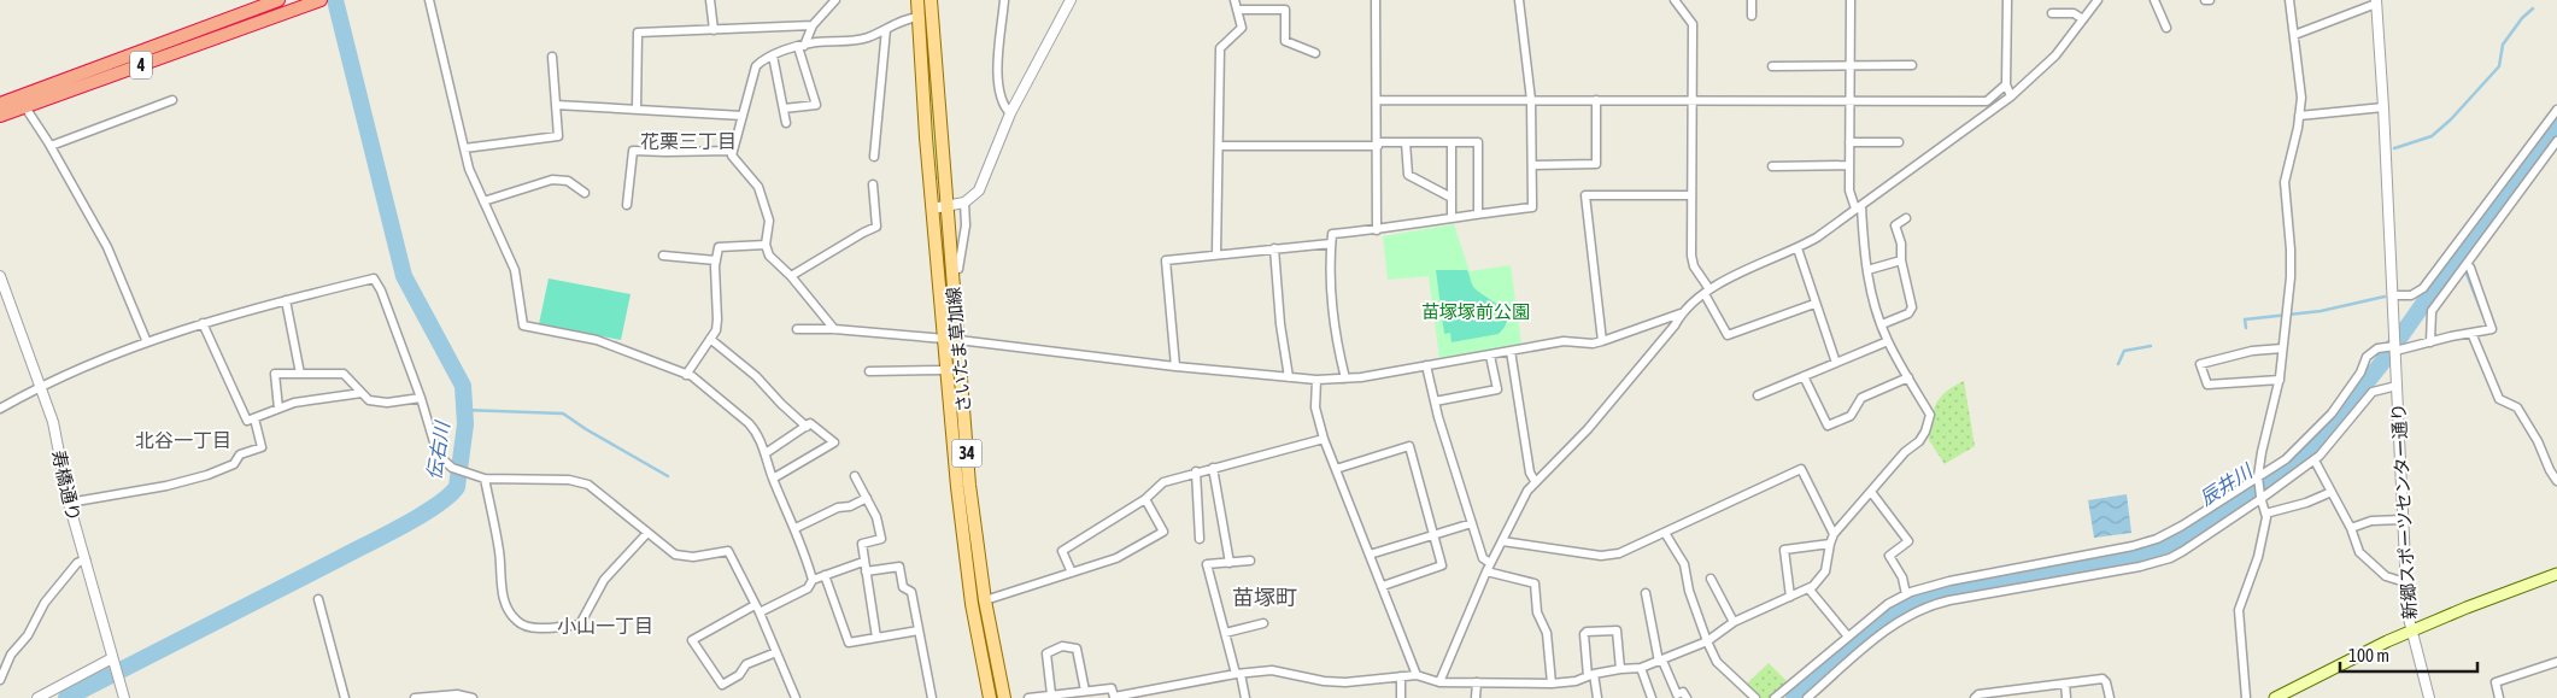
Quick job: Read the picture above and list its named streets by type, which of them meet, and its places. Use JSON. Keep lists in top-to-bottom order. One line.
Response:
{"streets":{"highway":["4"],"main road":["さいたま草加線","34"],"street":["寿橋通り","新郷スポーツセンター通り"]},"districts":["花栗三丁目","北谷一丁目","苗塚町","小山一丁目"],"water":["伝右川","辰井川"],"parks":["苗塚塚前公園"],"scale_bar":"100 m"}
